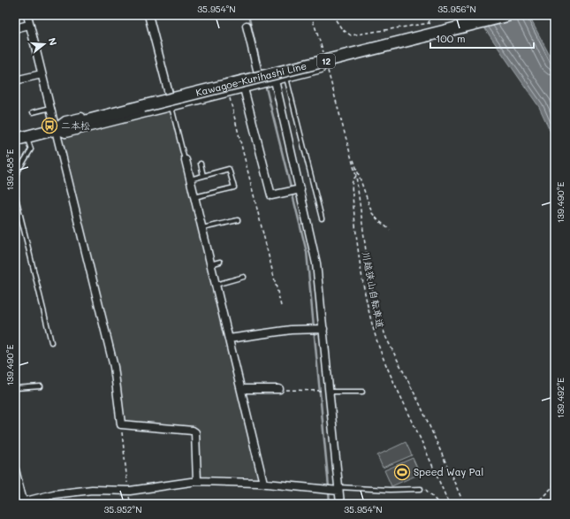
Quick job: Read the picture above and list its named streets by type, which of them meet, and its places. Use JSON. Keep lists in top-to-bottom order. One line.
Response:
{"streets":{"main road":["12","Kawagoe-Kurihashi Line"],"path":["川越狭山自転車道"]},"places":{"bus stop":["二本松"],"sports":["Speed Way Pal"]},"scale_bar":"100 m","north":"right","coordinates":["35.954°N","35.956°N","139.488°E","139.490°E","139.492°E","35.952°N"]}
